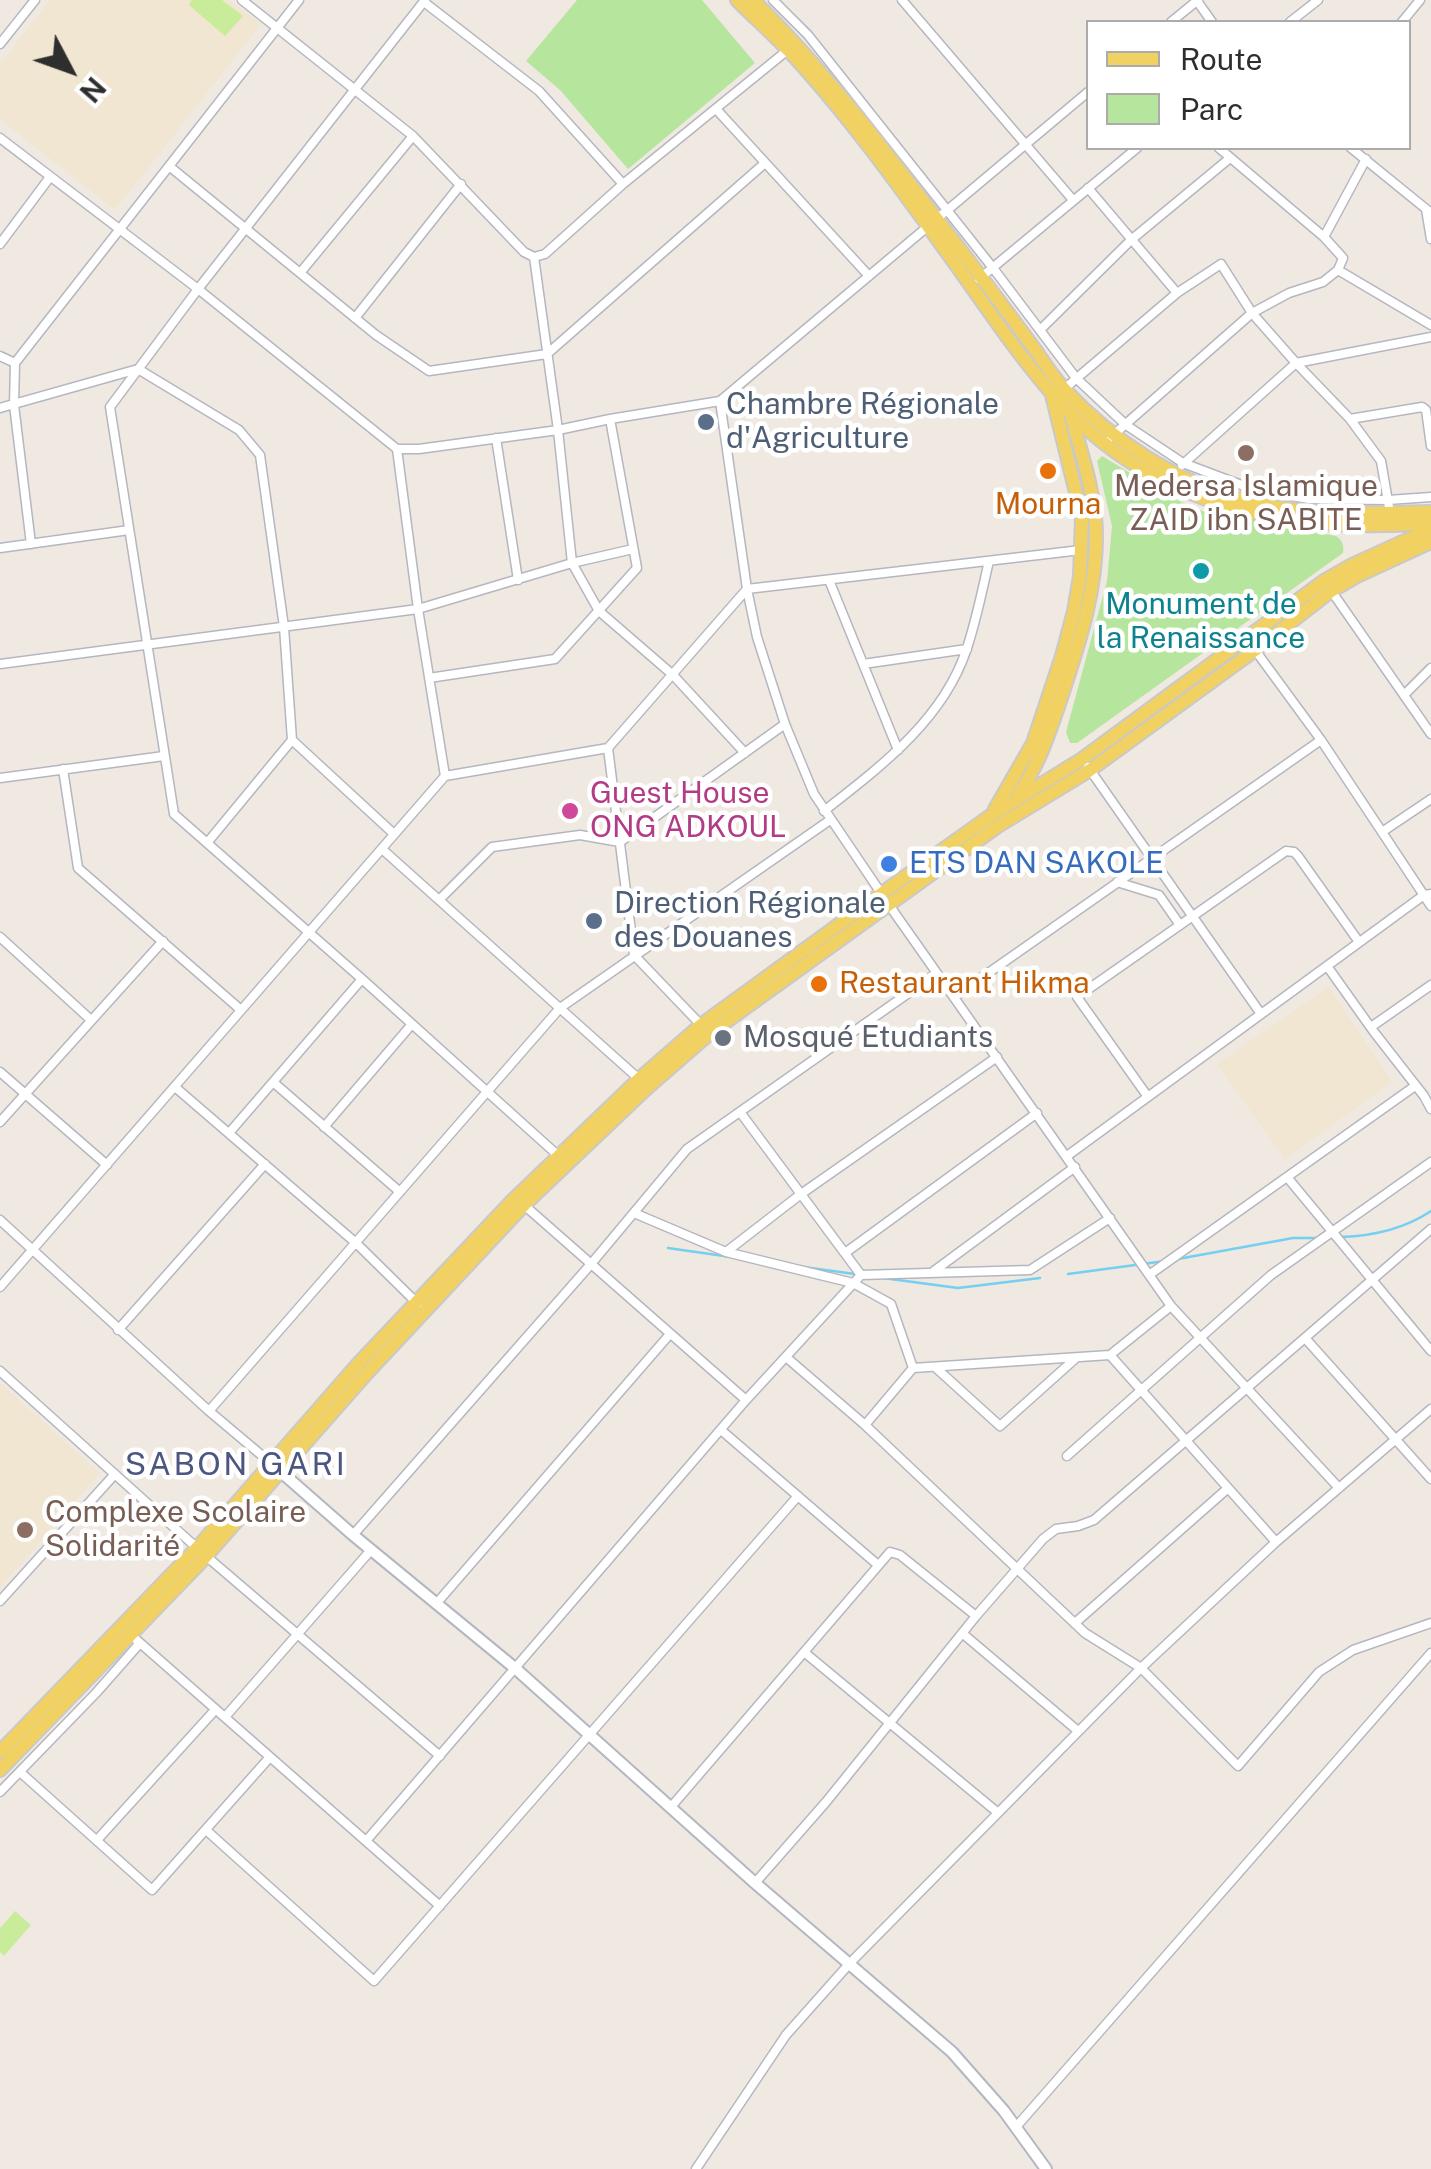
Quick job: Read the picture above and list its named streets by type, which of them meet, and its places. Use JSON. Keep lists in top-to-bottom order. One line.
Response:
{"districts":["SABON GARI"],"places":["Chambre Régionale d'Agriculture","Medersa Islamique ZAID ibn SABITE","Mourna","Monument de la Renaissance","Guest House ONG ADKOUL","ETS DAN SAKOLE","Direction Régionale des Douanes","Restaurant Hikma","Mosqué Etudiants","Complexe Scolaire Solidarité"],"legend":["Route","Parc"],"north":"bottom right"}
